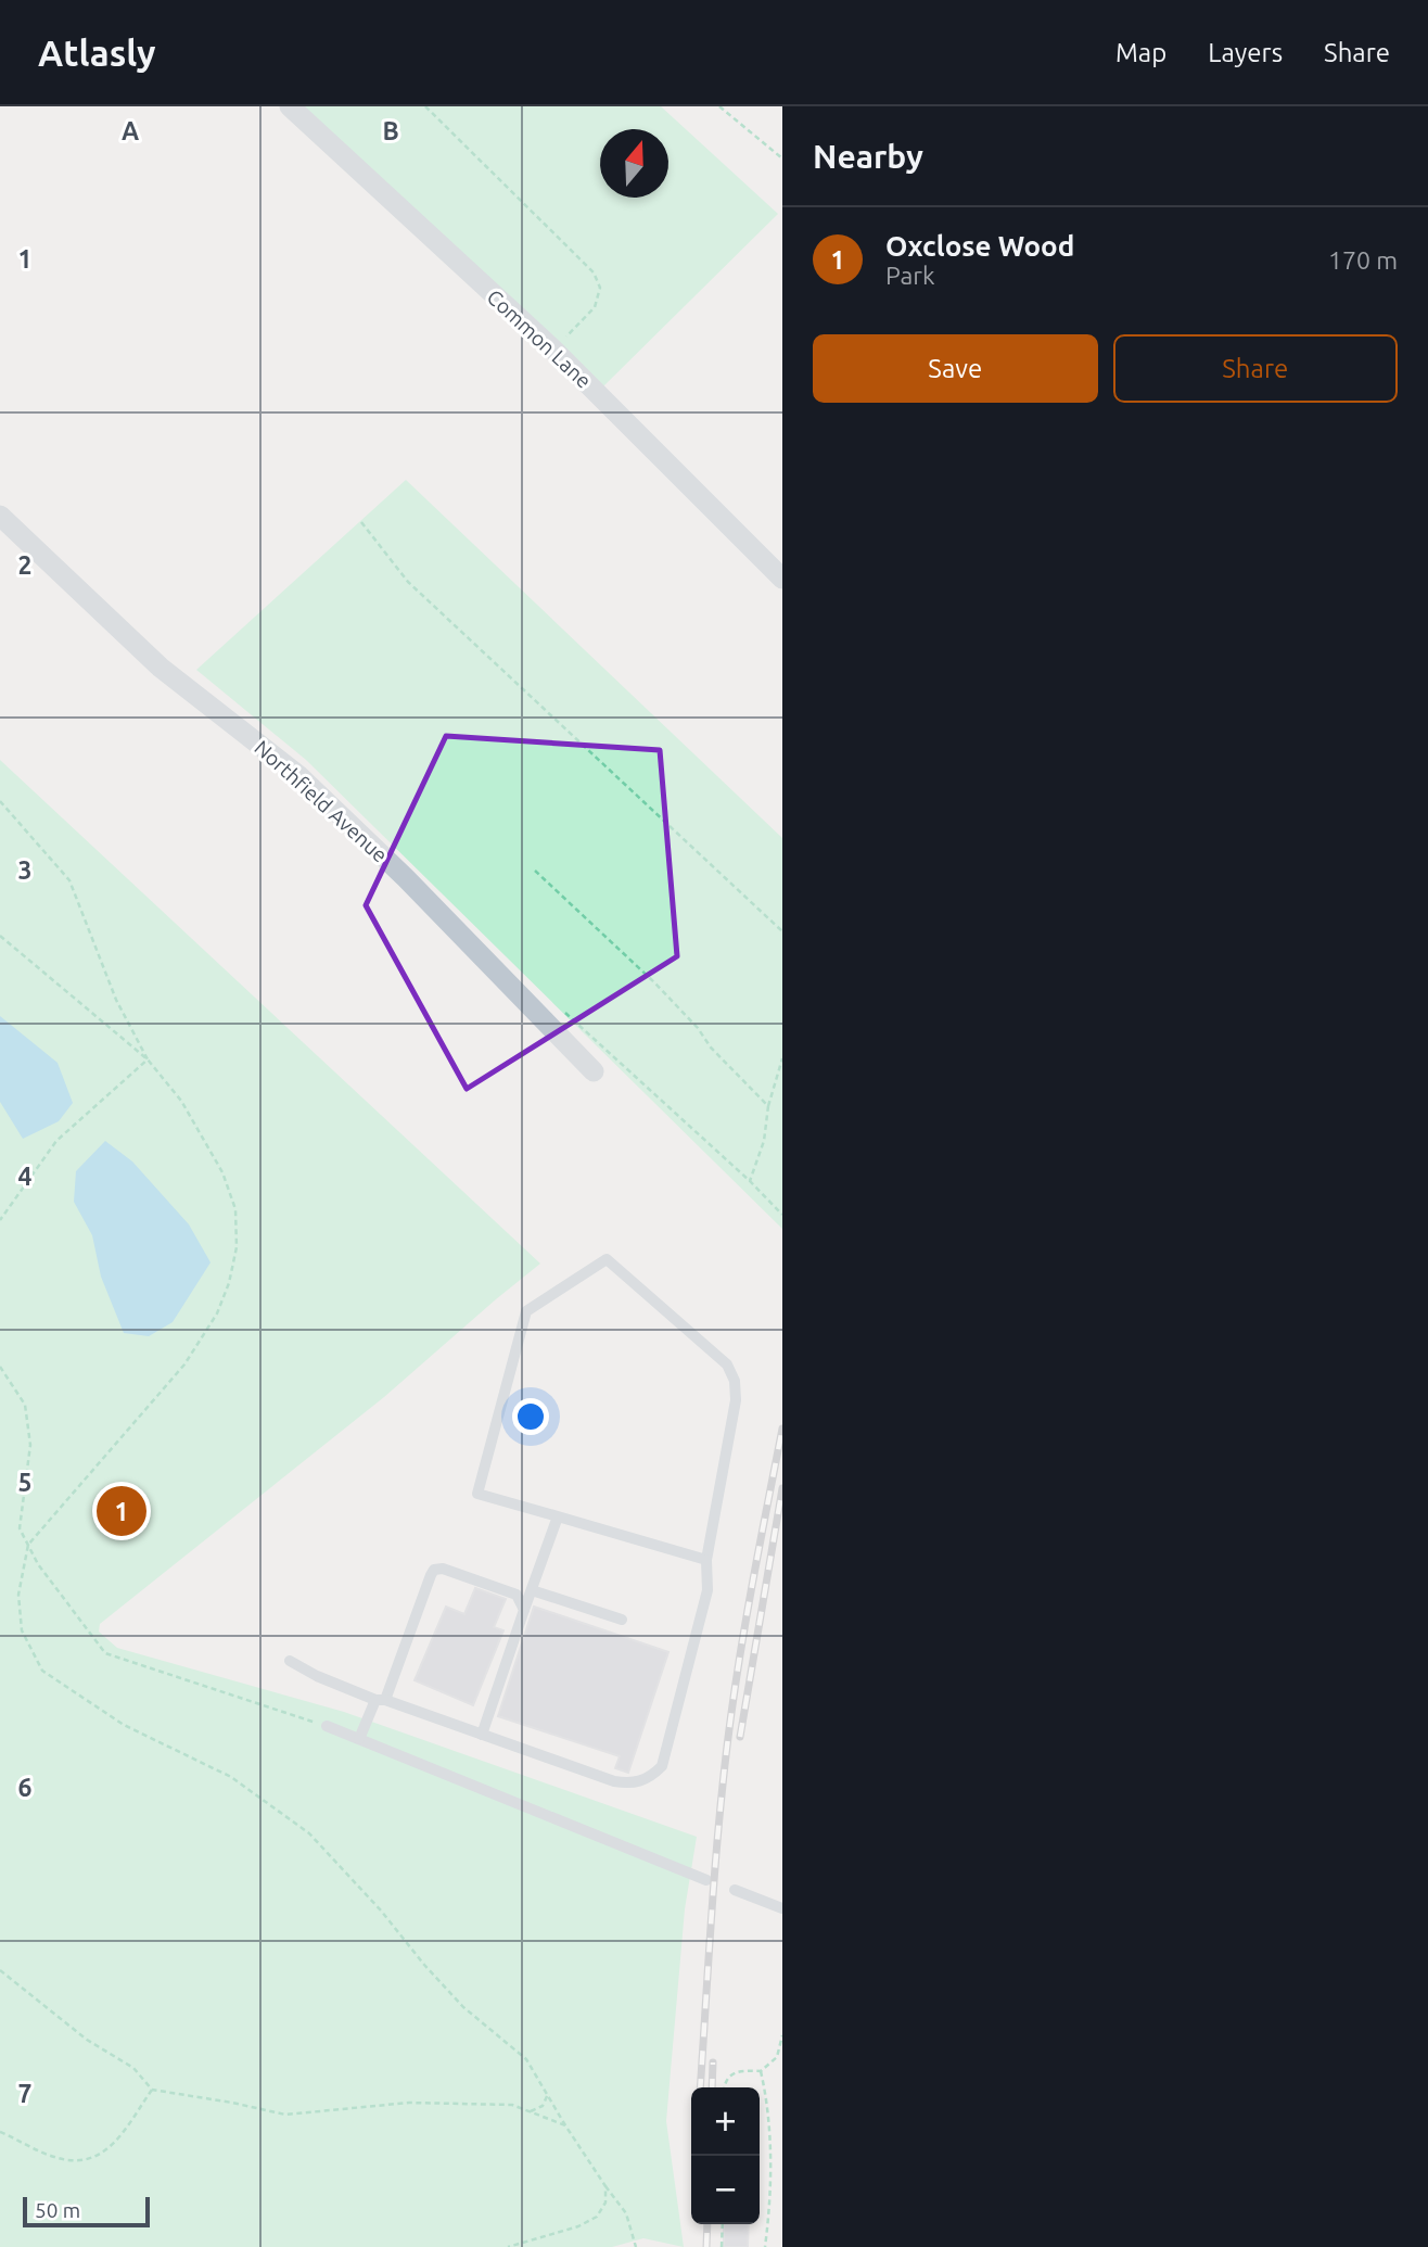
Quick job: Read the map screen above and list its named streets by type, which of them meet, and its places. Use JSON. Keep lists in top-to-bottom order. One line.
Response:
{"streets":{"street":["Common Lane","Northfield Avenue"]},"scale_bar":"50 m","north":"top","page":{"header":"Atlasly","nav":["Map","Layers","Share"],"heading":"Nearby","list":[{"mark":"1","name":"Oxclose Wood","note":"Park","value":"170 m"}],"buttons":["Save","Share"],"pins":"1","map_buttons":["+","−"],"scale":"50 m"},"grid":{"columns":["A","B"],"rows":["1","2","3","4","5","6","7"]}}
